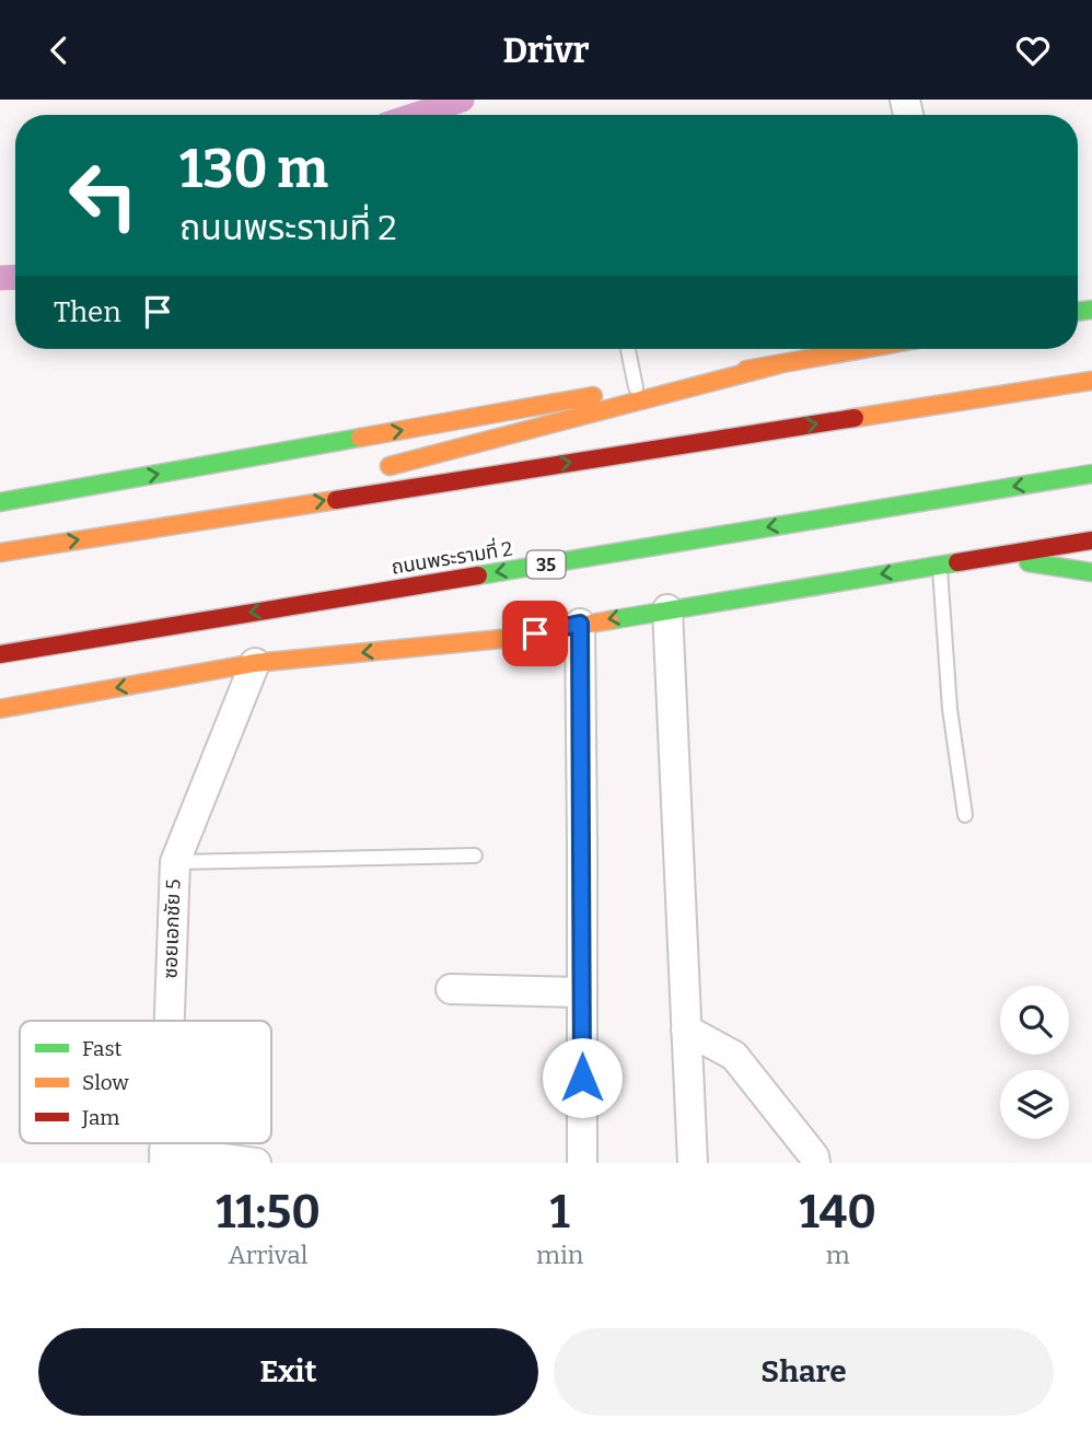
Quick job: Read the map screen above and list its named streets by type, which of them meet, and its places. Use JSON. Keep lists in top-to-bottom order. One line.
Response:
{"streets":{"main road":["ถนนพระรามที่ 2","35"],"street":["ซอยเอกชัย 5"]},"legend":["Fast","Slow","Jam"],"page":{"header":"Drivr","turn":["130 m","ถนนพระรามที่ 2"],"then":"Then","eta":["11:50","Arrival","1","min","140","m"],"buttons":["Exit","Share"]}}
